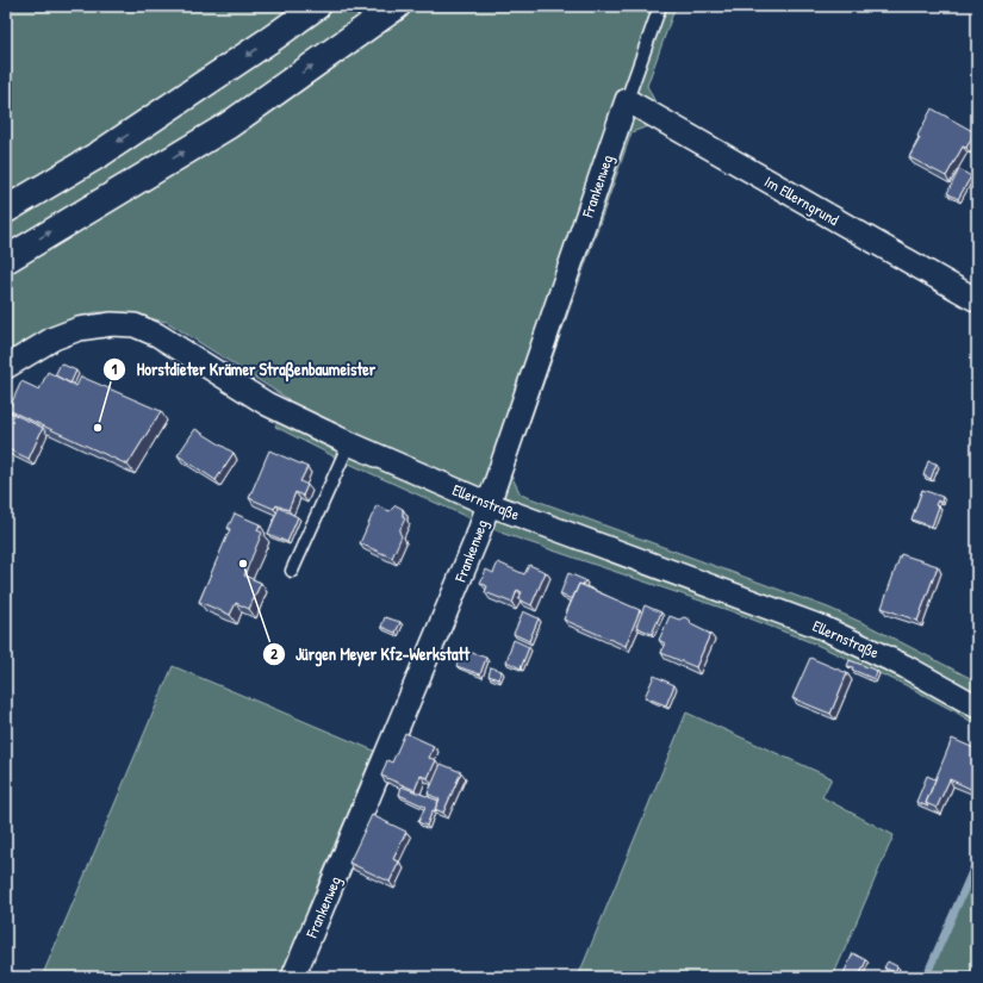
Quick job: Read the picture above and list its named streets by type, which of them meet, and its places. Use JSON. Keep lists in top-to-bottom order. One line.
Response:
{"streets":{"street":["Frankenweg","Im Ellerngrund","Ellernstraße"]},"crossings":[["Frankenweg","Im Ellerngrund"],["Frankenweg","Ellernstraße"]],"places":["Horstdieter Krämer Straßenbaumeister","Jürgen Meyer Kfz-Werkstatt"]}
